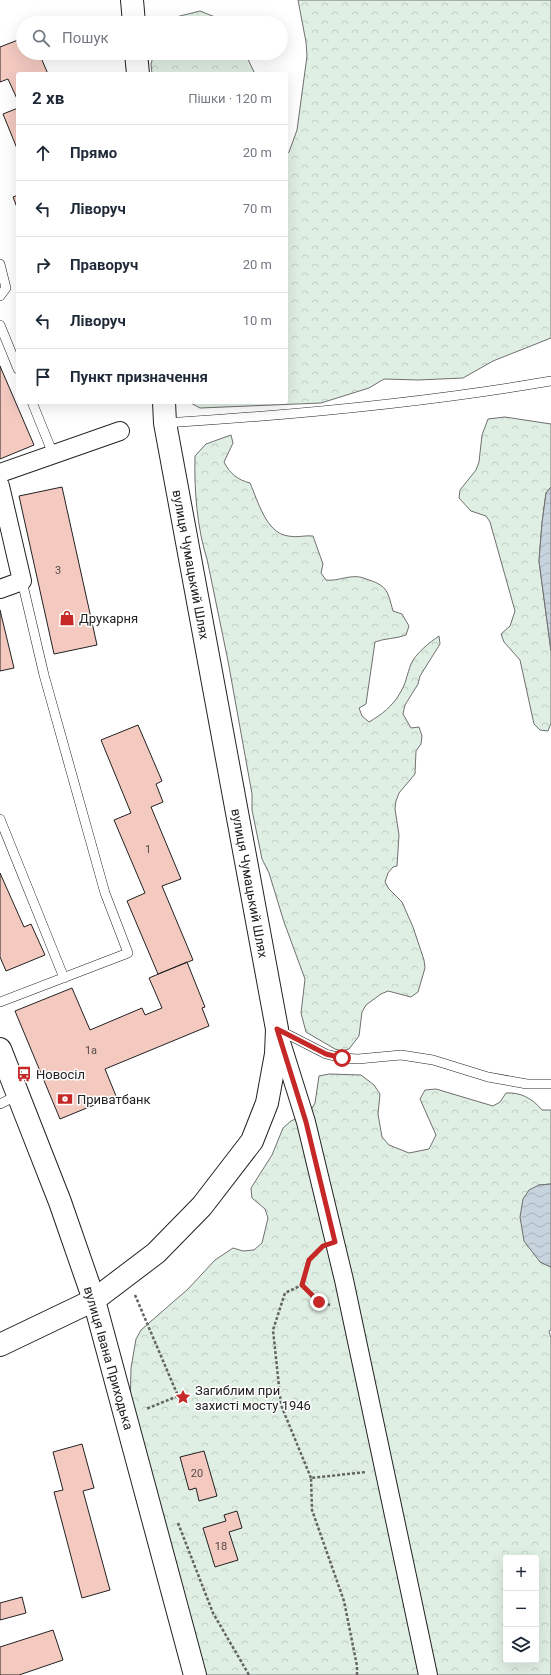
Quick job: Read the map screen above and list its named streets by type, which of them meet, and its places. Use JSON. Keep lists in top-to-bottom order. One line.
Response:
{"streets":{"main road":["вулиця Чумацький Шлях","вулиця Івана Приходька"]},"crossings":[["вулиця Чумацький Шлях","вулиця Івана Приходька"]],"places":{"shop":["Друкарня"],"bus stop":["Новосіл"],"bank":["Приватбанк"],"place":["Загиблим при захисті мосту 1946"]},"house_numbers":["3","1","1а","20","18"],"page":{"search":"Пошук","heading":["2 хв","Пішки · 120 m"],"list":[["Прямо","20 m"],["Ліворуч","70 m"],["Праворуч","20 m"],["Ліворуч","10 m"],"Пункт призначення"],"map_buttons":["+","−"]}}
